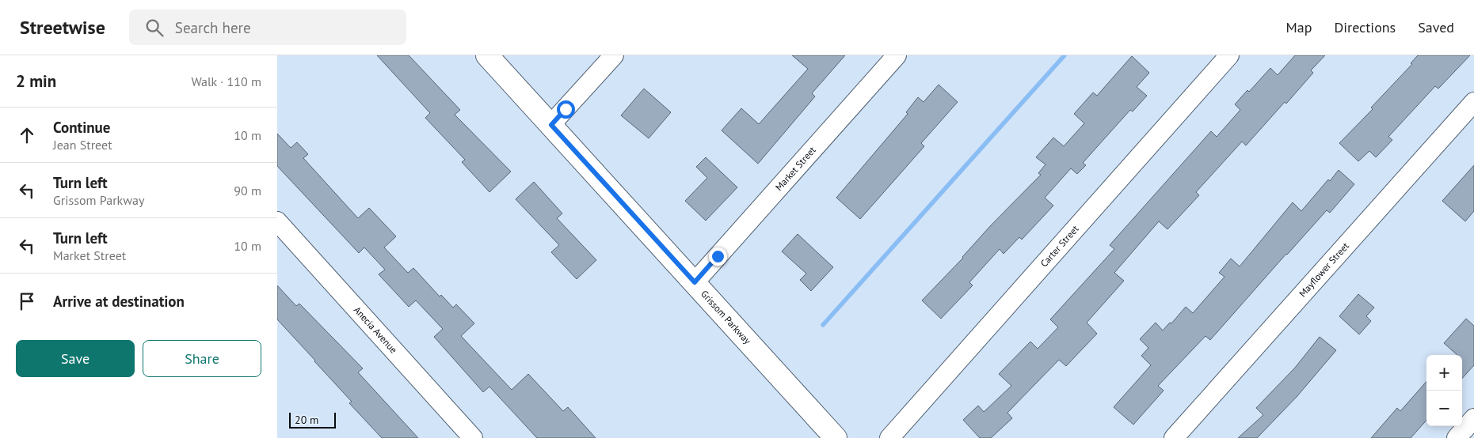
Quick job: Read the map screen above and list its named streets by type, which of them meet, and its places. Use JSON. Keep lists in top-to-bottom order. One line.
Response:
{"streets":{"main road":["Grissom Parkway"],"street":["Market Street","Carter Street","Mayflower Street","Anecia Avenue"]},"crossings":[["Market Street","Grissom Parkway"]],"scale_bar":"20 m","page":{"header":"Streetwise","search":"Search here","nav":["Map","Directions","Saved"],"heading":["2 min","Walk · 110 m"],"list":[["Continue","Jean Street","10 m"],["Turn left","Grissom Parkway","90 m"],["Turn left","Market Street","10 m"],"Arrive at destination"],"buttons":["Save","Share"],"map_buttons":["+","−"],"scale":"20 m"}}
